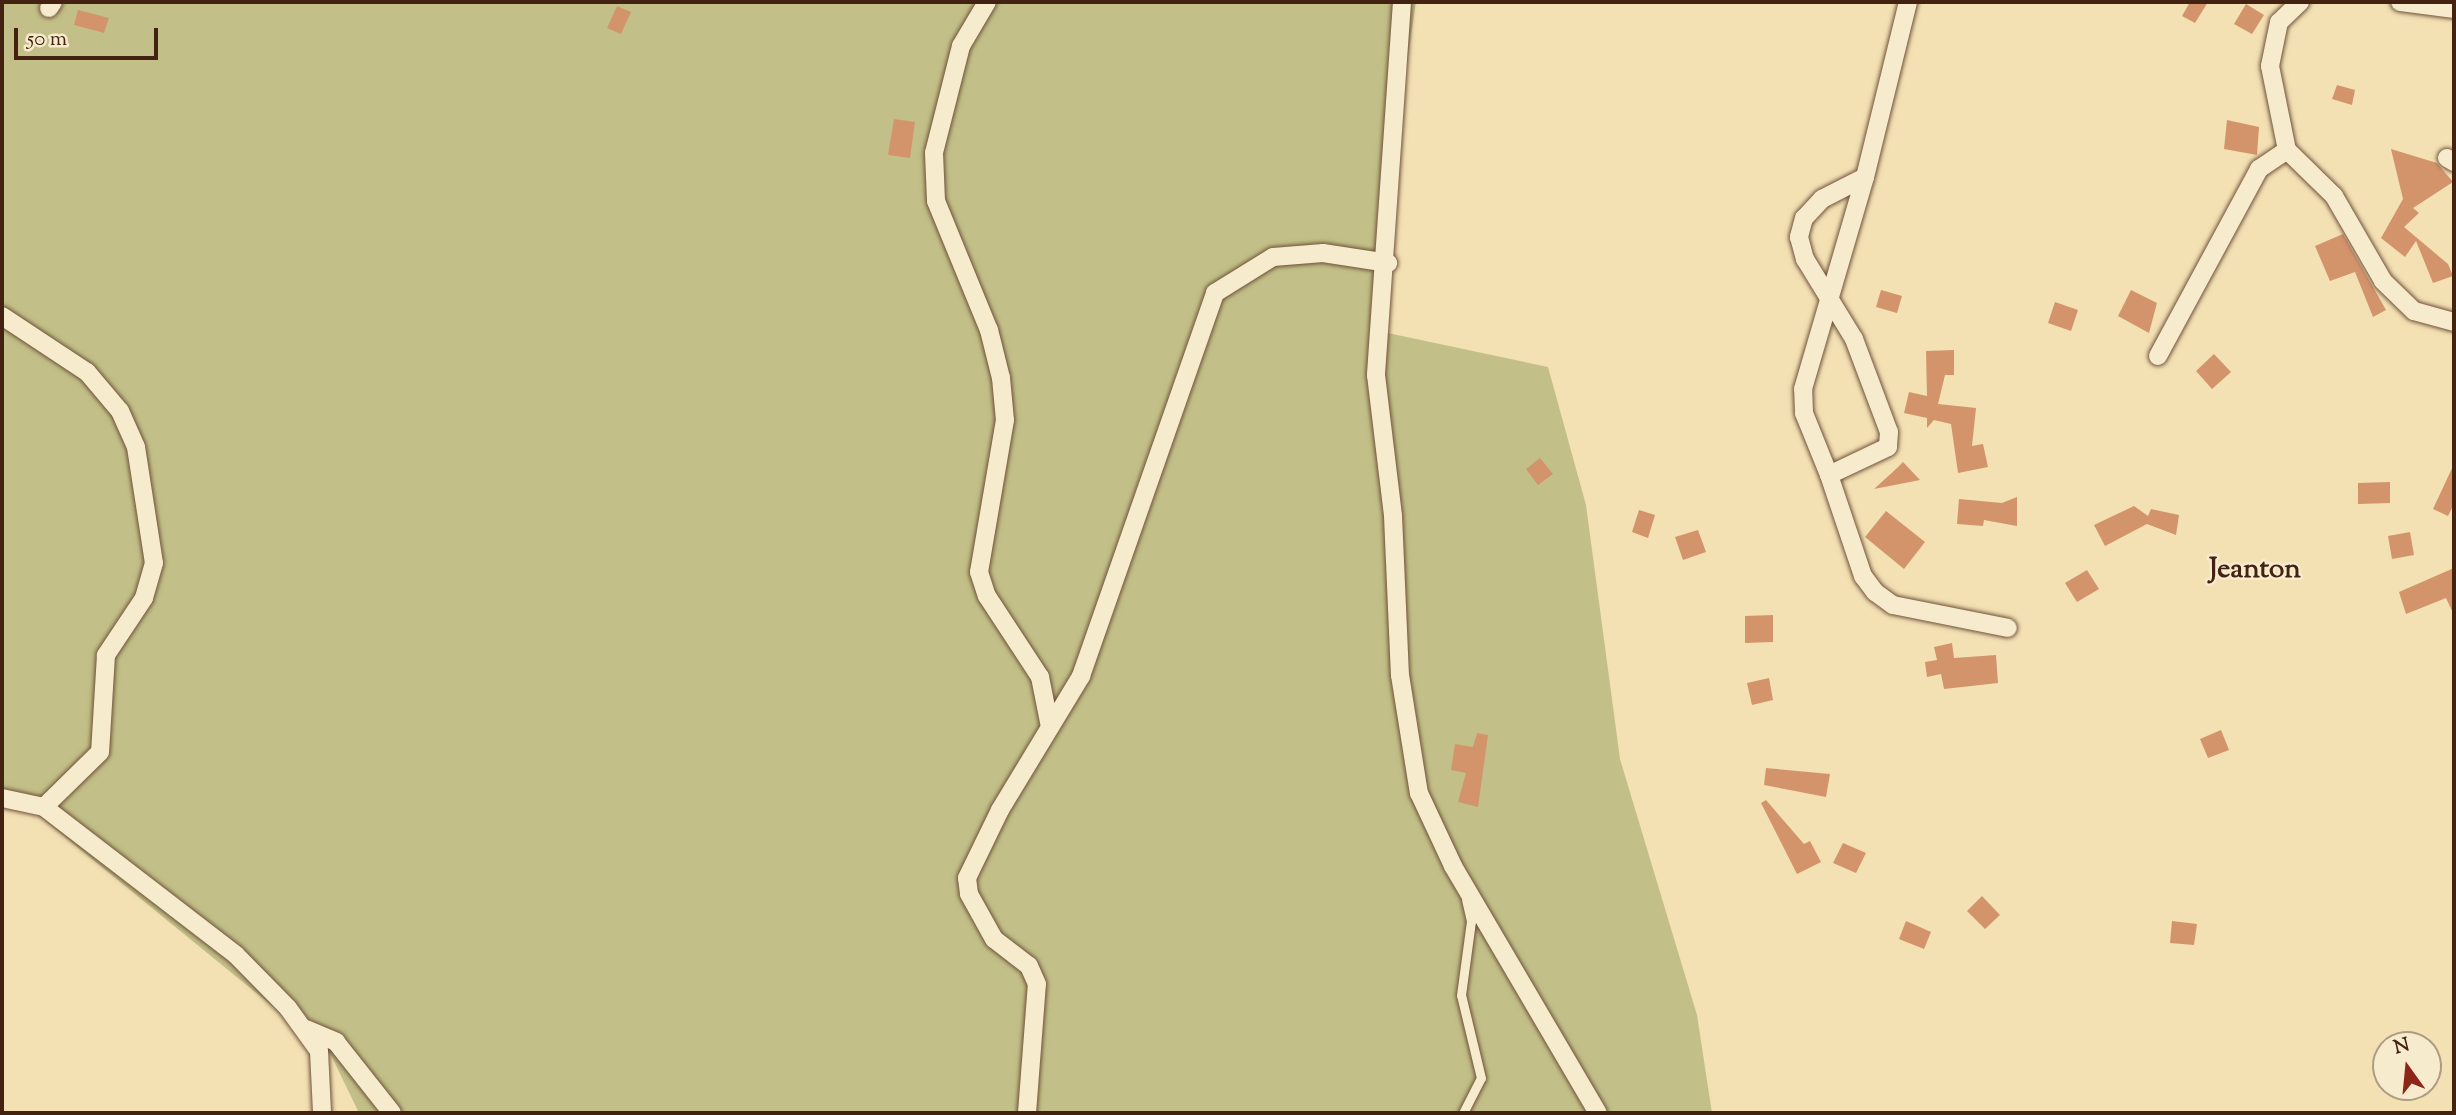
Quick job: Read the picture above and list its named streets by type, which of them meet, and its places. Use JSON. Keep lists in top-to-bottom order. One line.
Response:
{"districts":["Jeanton"],"scale_bar":"50 m","north":"top"}
